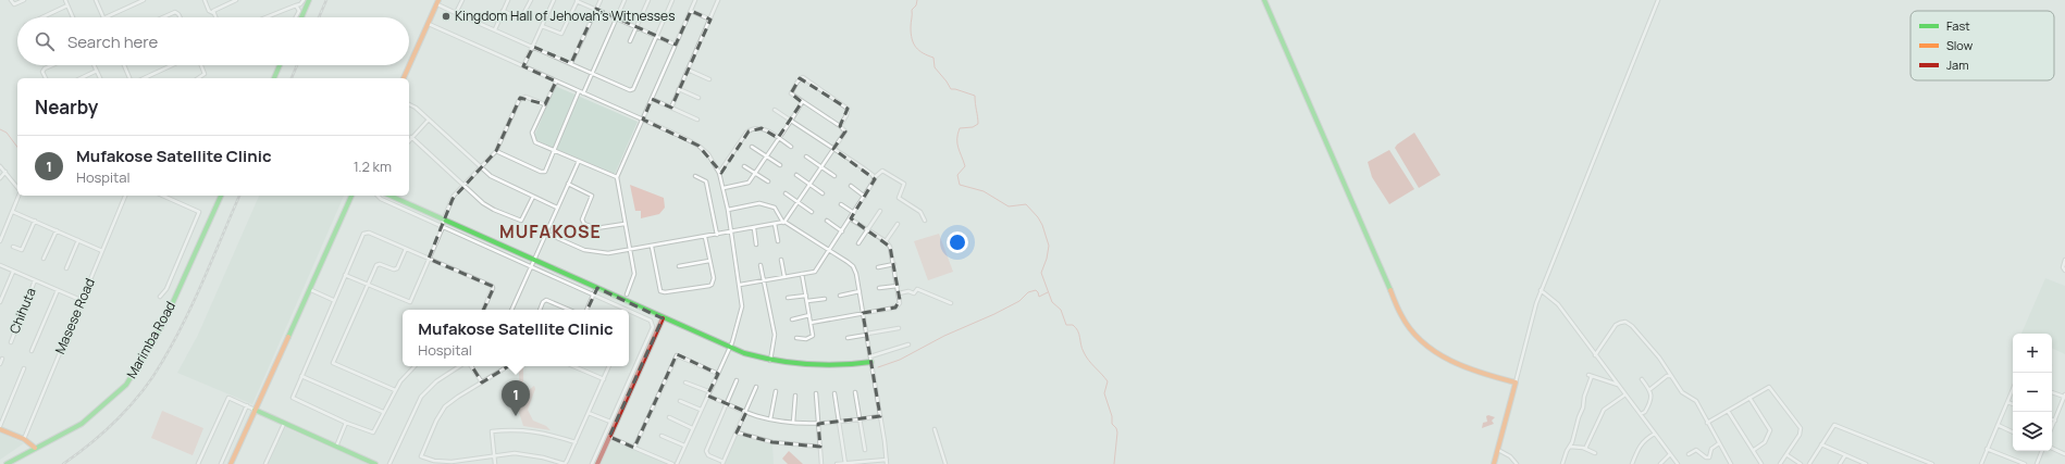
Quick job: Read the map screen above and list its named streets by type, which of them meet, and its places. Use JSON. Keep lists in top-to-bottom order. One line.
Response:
{"streets":{"street":["Chihuta","Masese Road","Marimba Road"]},"districts":["MUFAKOSE"],"places":["Kingdom Hall of Jehovah's Witnesses"],"legend":["Fast","Slow","Jam"],"page":{"search":"Search here","heading":"Nearby","list":[{"mark":"1","name":"Mufakose Satellite Clinic","note":"Hospital","value":"1.2 km"}],"popup":["Mufakose Satellite Clinic","Hospital"],"map_buttons":["+","−"],"pins":"1"}}
